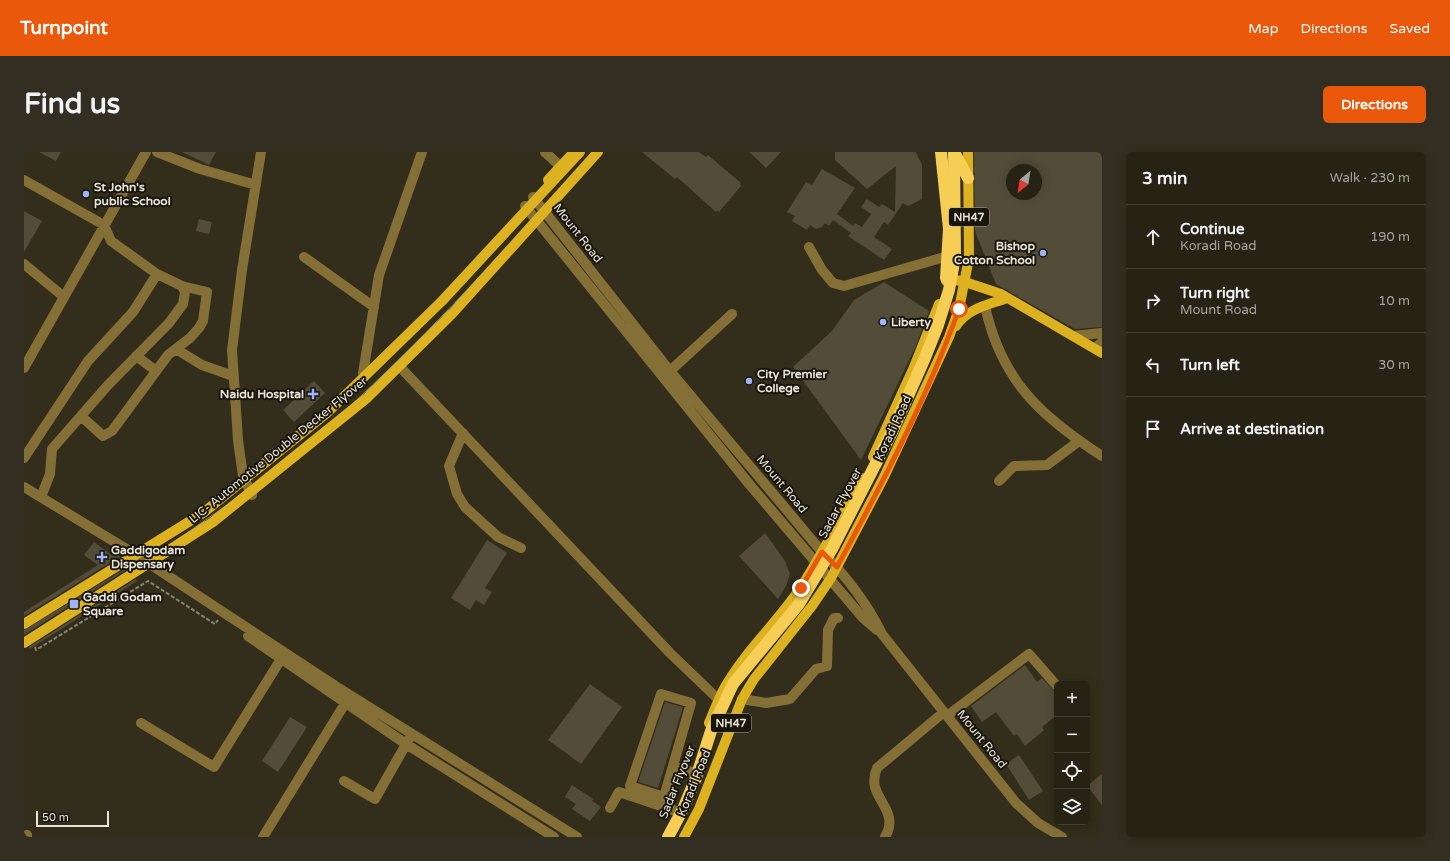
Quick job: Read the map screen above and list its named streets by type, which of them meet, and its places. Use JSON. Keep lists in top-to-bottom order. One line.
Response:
{"streets":{"highway":["NH47","Sadar Flyover"],"main road":["Koradi Road","LIC- Automotive Double Decker Flyover"],"street":["Mount Road"]},"crossings":[["NH47","Mount Road"],["Mount Road","Koradi Road"]],"places":{"other":["St John's public School","Bishop Cotton School","Liberty","City Premier College"],"health":["Naidu Hospital","Gaddigodam Dispensary"],"transit":["Gaddi Godam Square"]},"scale_bar":"50 m","north":"bottom left","page":{"header":"Turnpoint","nav":["Map","Directions","Saved"],"buttons":"Directions","title":"Find us","heading":["3 min","Walk · 230 m"],"list":[["Continue","Koradi Road","190 m"],["Turn right","Mount Road","10 m"],["Turn left","30 m"],"Arrive at destination"],"map_buttons":["+","−"],"scale":"50 m"}}
